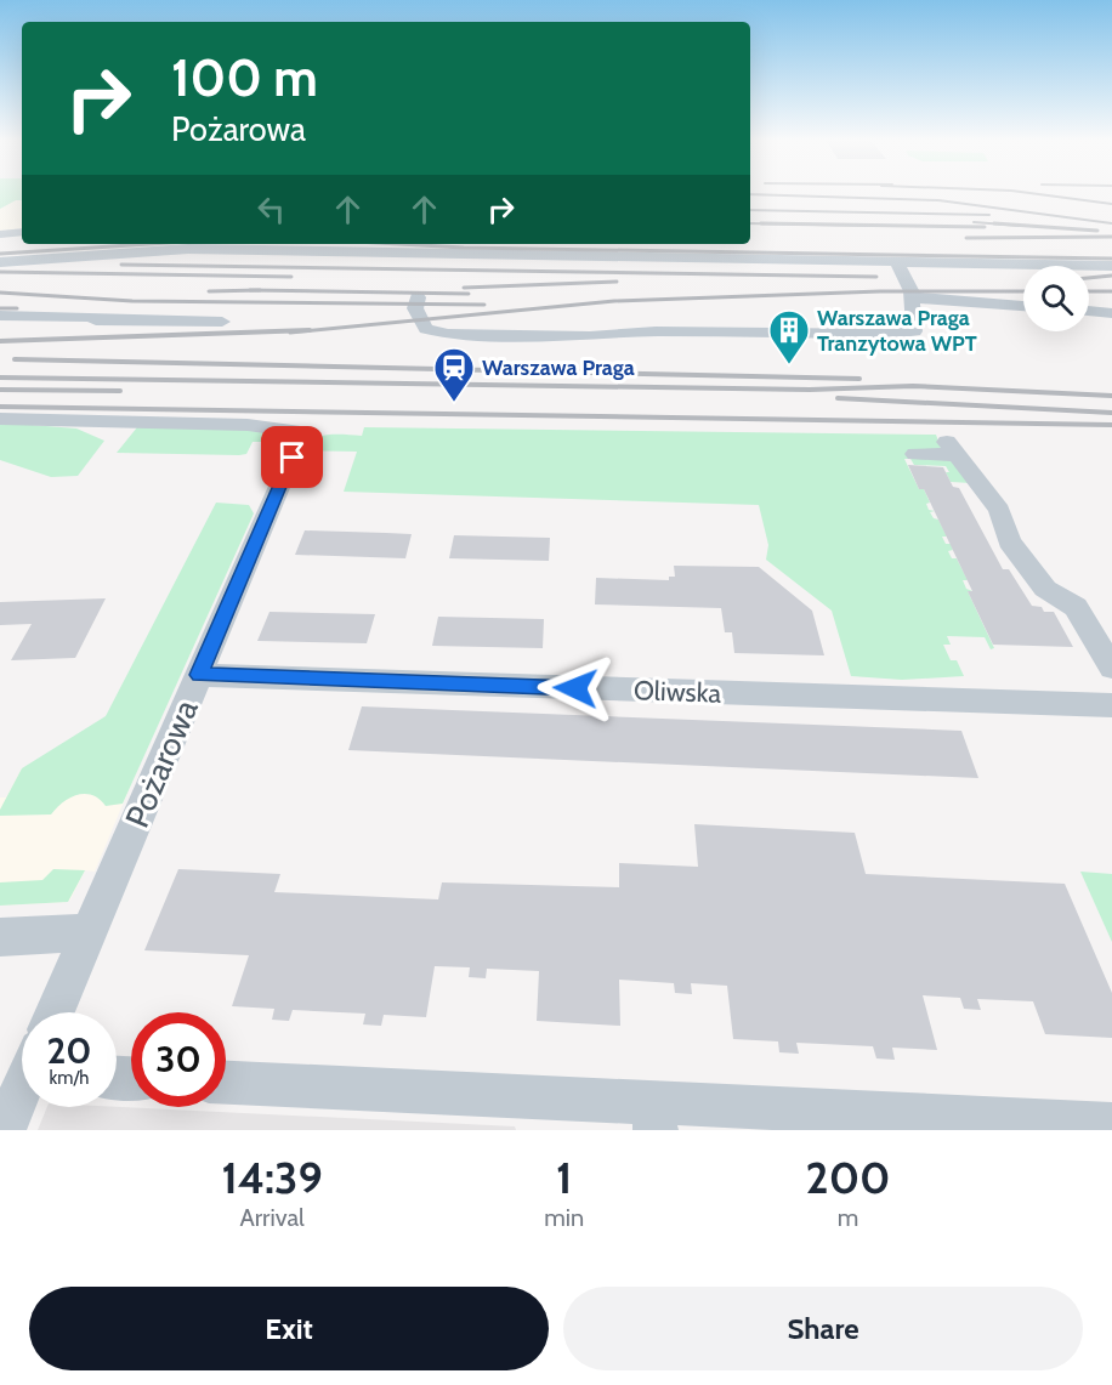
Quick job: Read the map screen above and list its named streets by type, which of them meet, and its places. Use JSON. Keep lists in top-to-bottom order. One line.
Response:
{"streets":{"street":["Oliwska","Pożarowa"]},"crossings":[["Oliwska","Pożarowa"]],"places":{"building":["Warszawa Praga Tranzytowa WPT"],"station":["Warszawa Praga"]},"page":{"turn":["100 m","Pożarowa"],"speed":"20 km/h","limit":"30","eta":["14:39","Arrival","1","min","200","m"],"buttons":["Exit","Share"]}}
